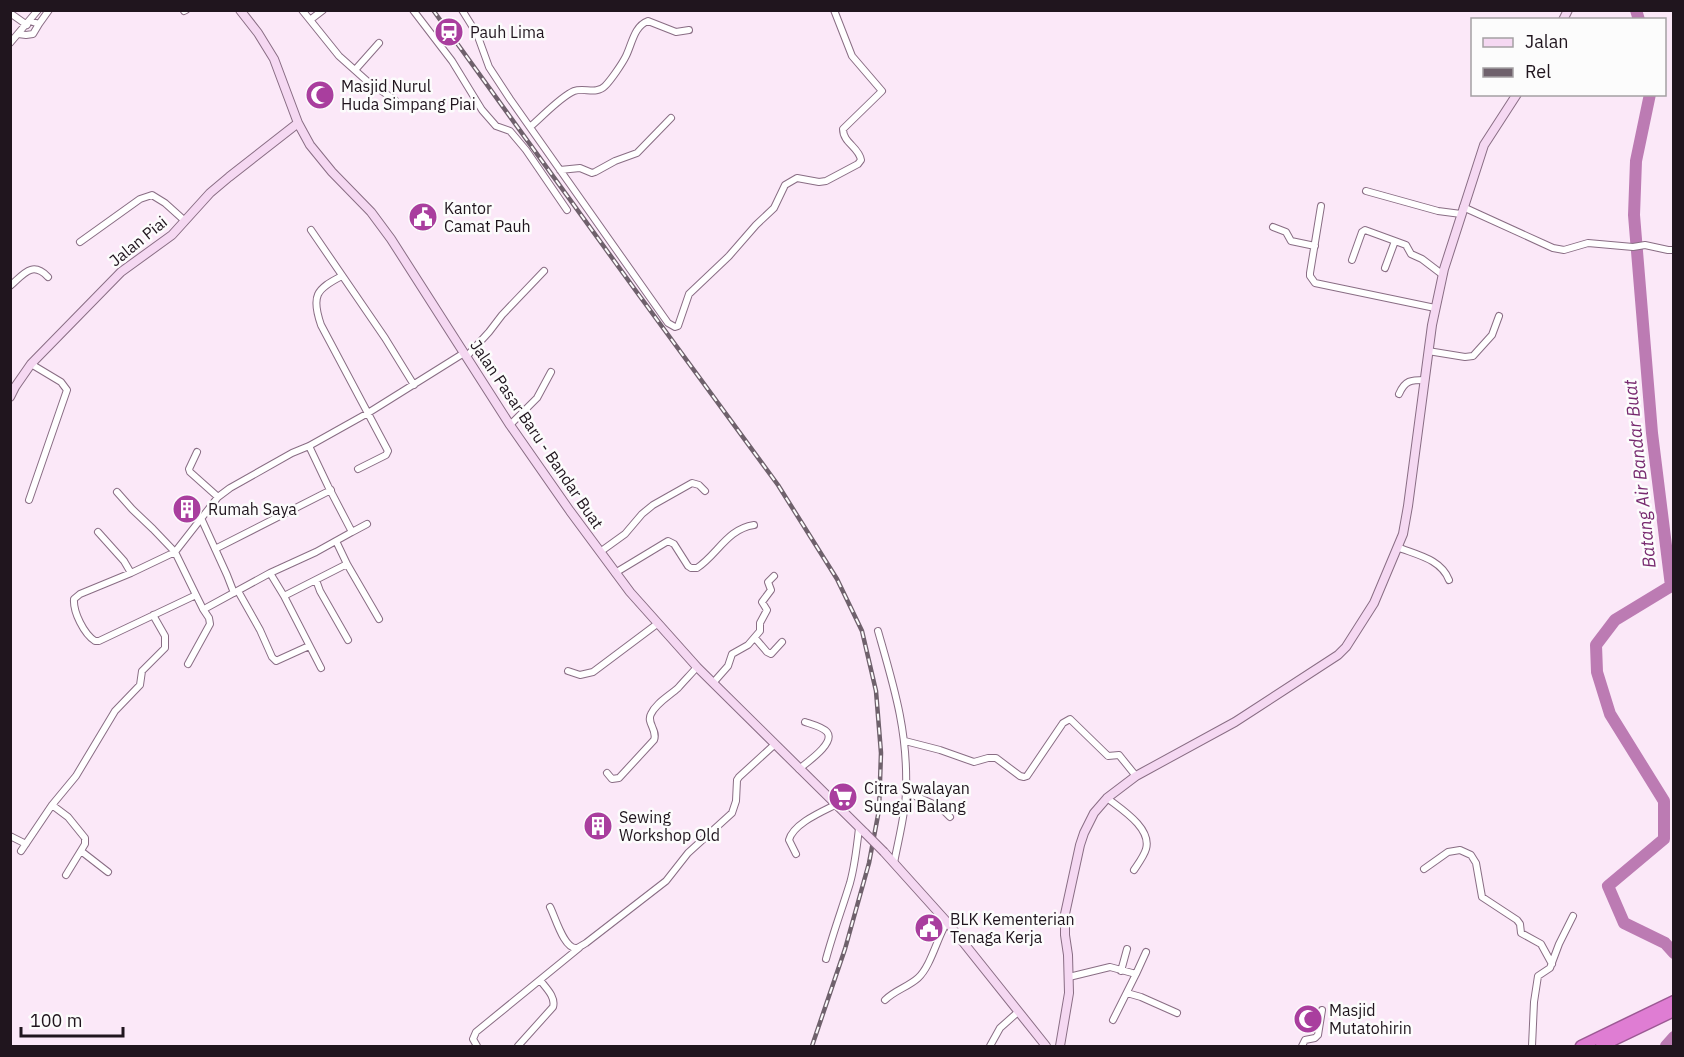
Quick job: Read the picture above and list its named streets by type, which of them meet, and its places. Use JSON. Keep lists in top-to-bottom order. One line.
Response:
{"streets":{"street":["Jalan Piai","Jalan Pasar Baru - Bandar Buat"]},"crossings":[["Jalan Piai","Jalan Pasar Baru - Bandar Buat"]],"water":["Batang Air Bandar Buat"],"places":{"station":["Pauh Lima"],"mosque":["Masjid Nurul Huda Simpang Piai","Masjid Mutatohirin"],"public building":["Kantor Camat Pauh","BLK Kementerian Tenaga Kerja"],"building":["Rumah Saya","Sewing Workshop Old"],"supermarket":["Citra Swalayan Sungai Balang"]},"legend":["Jalan","Rel"],"scale_bar":"100 m"}
